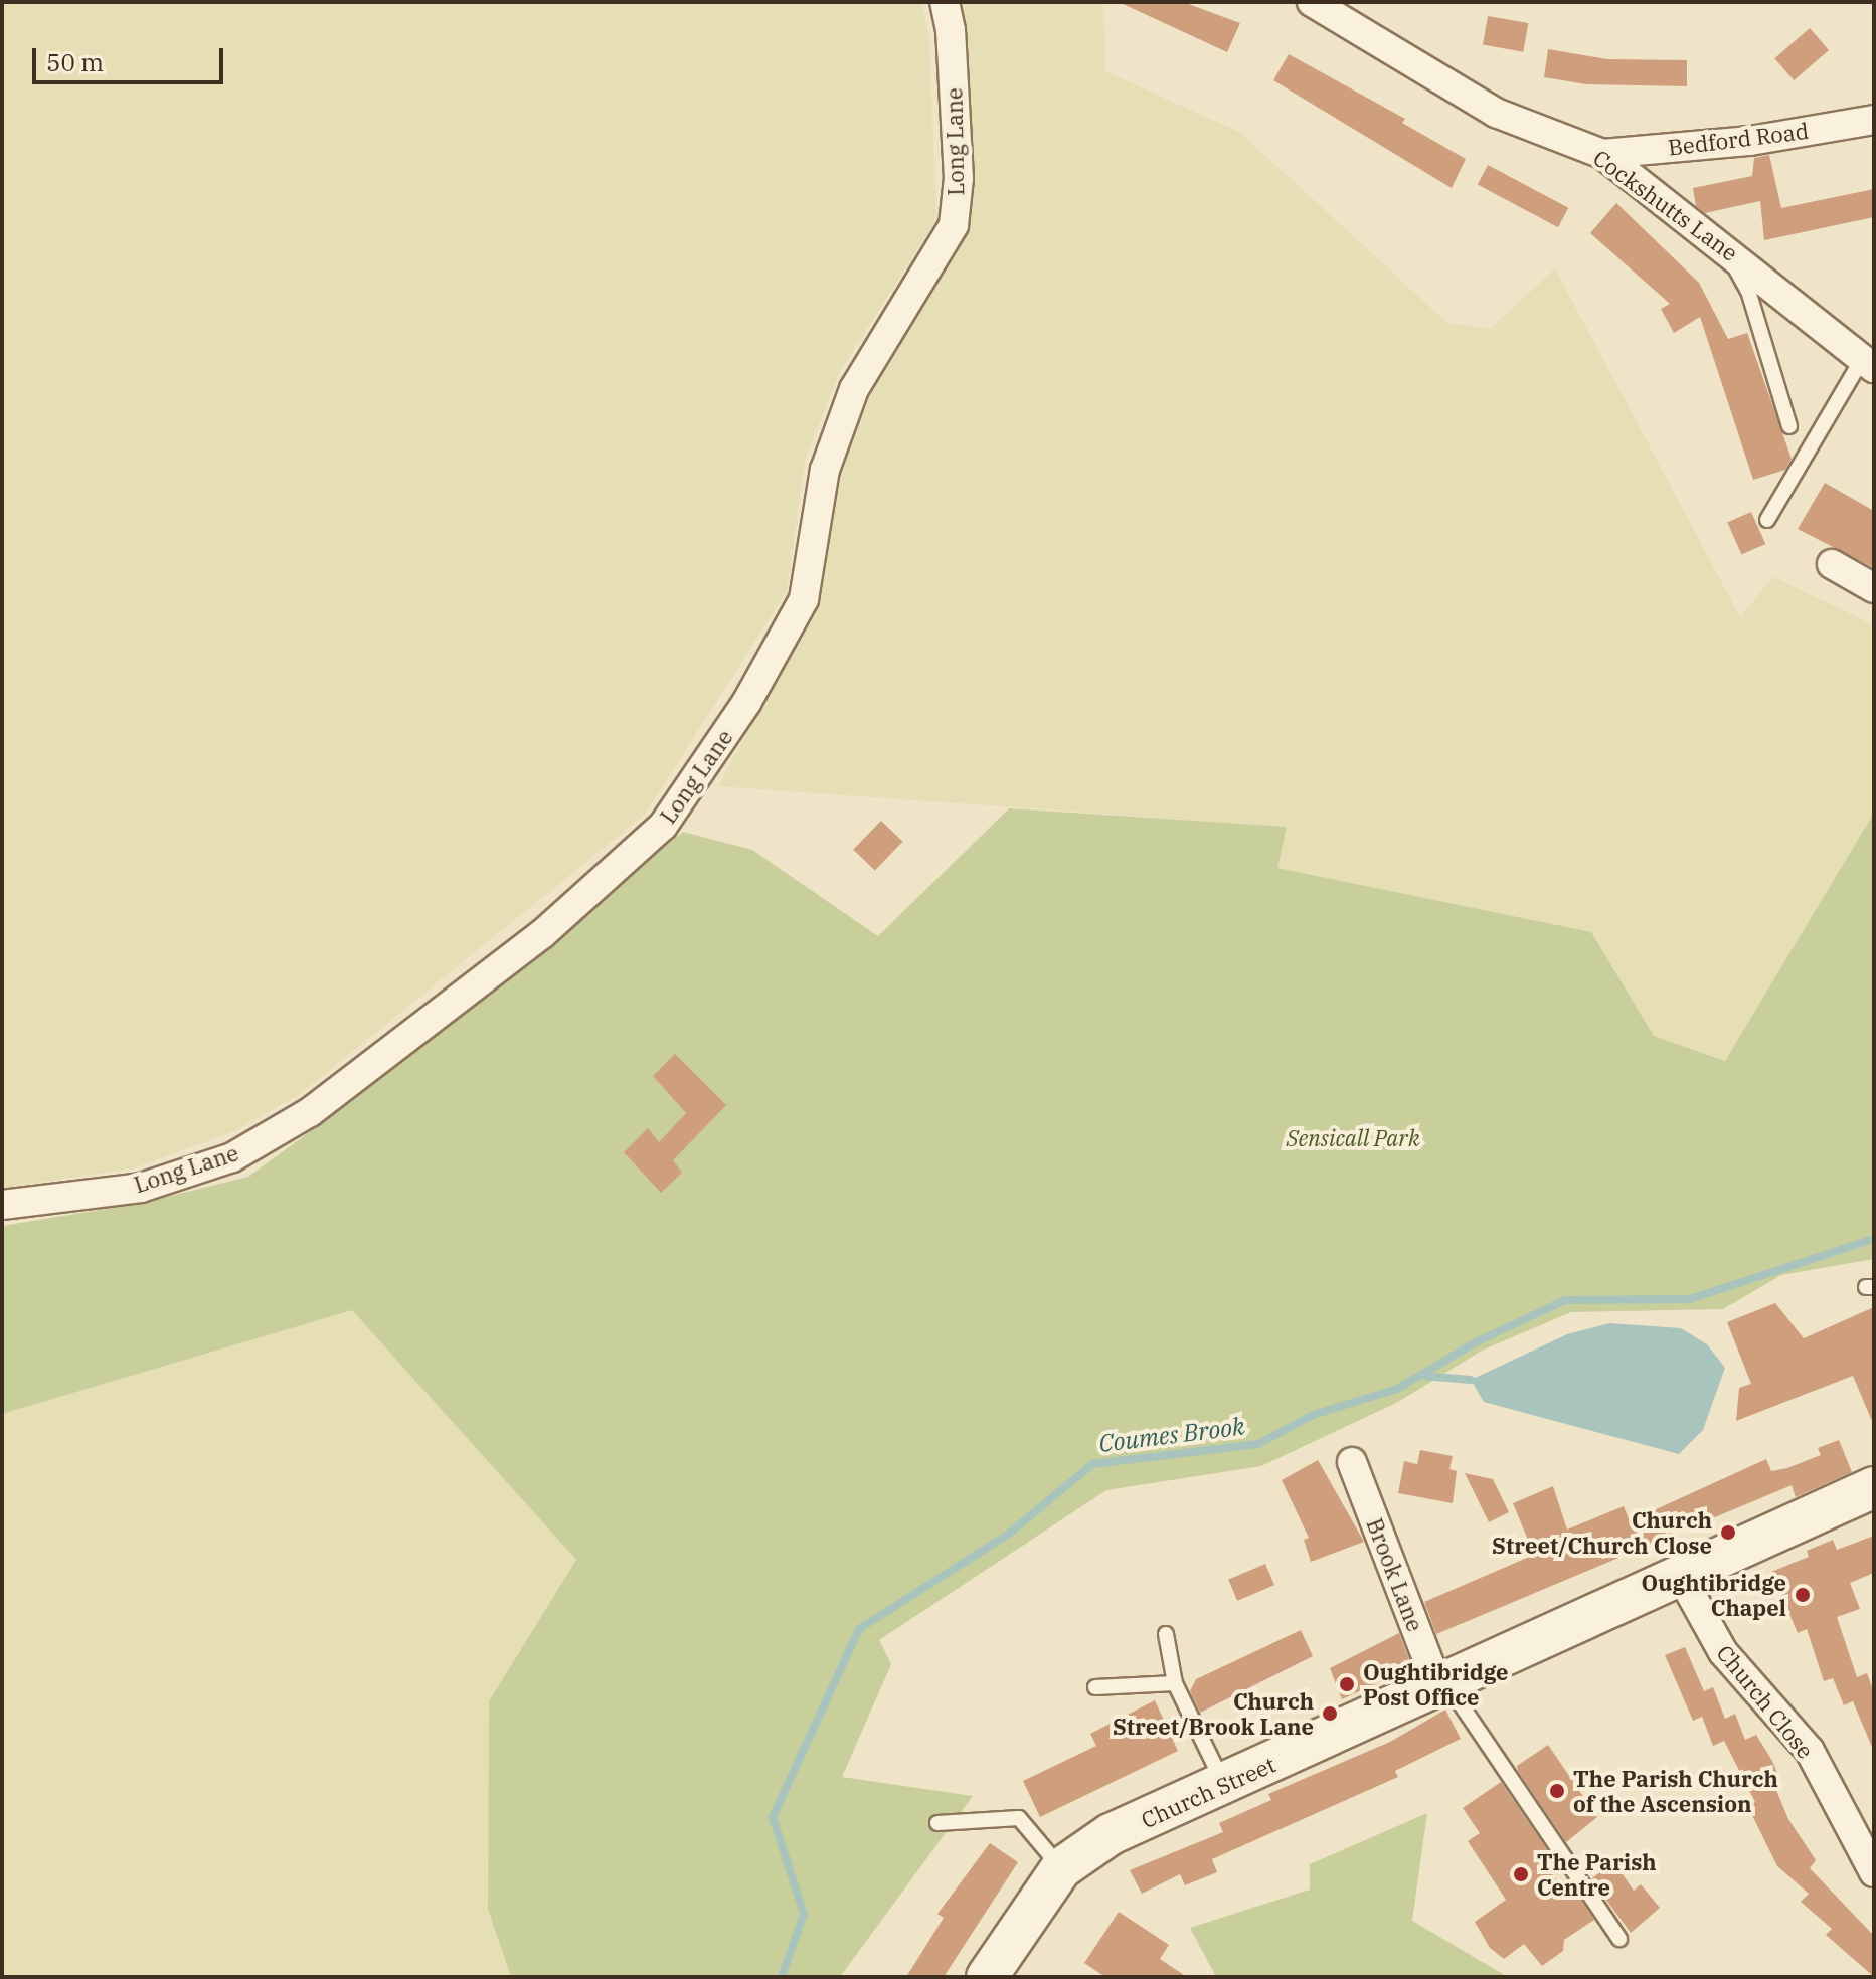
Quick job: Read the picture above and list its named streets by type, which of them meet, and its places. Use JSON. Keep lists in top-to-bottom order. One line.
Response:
{"streets":{"street":["Bedford Road","Long Lane","Cockshutts Lane","Brook Lane","Church Close","Church Street"]},"crossings":[["Bedford Road","Cockshutts Lane"],["Brook Lane","Church Street"],["Church Close","Church Street"]],"water":["Coumes Brook"],"parks":["Sensicall Park"],"places":["Church Street/Church Close","Oughtibridge Chapel","Oughtibridge Post Office","Church Street/Brook Lane","The Parish Church of the Ascension","The Parish Centre"],"scale_bar":"50 m"}
